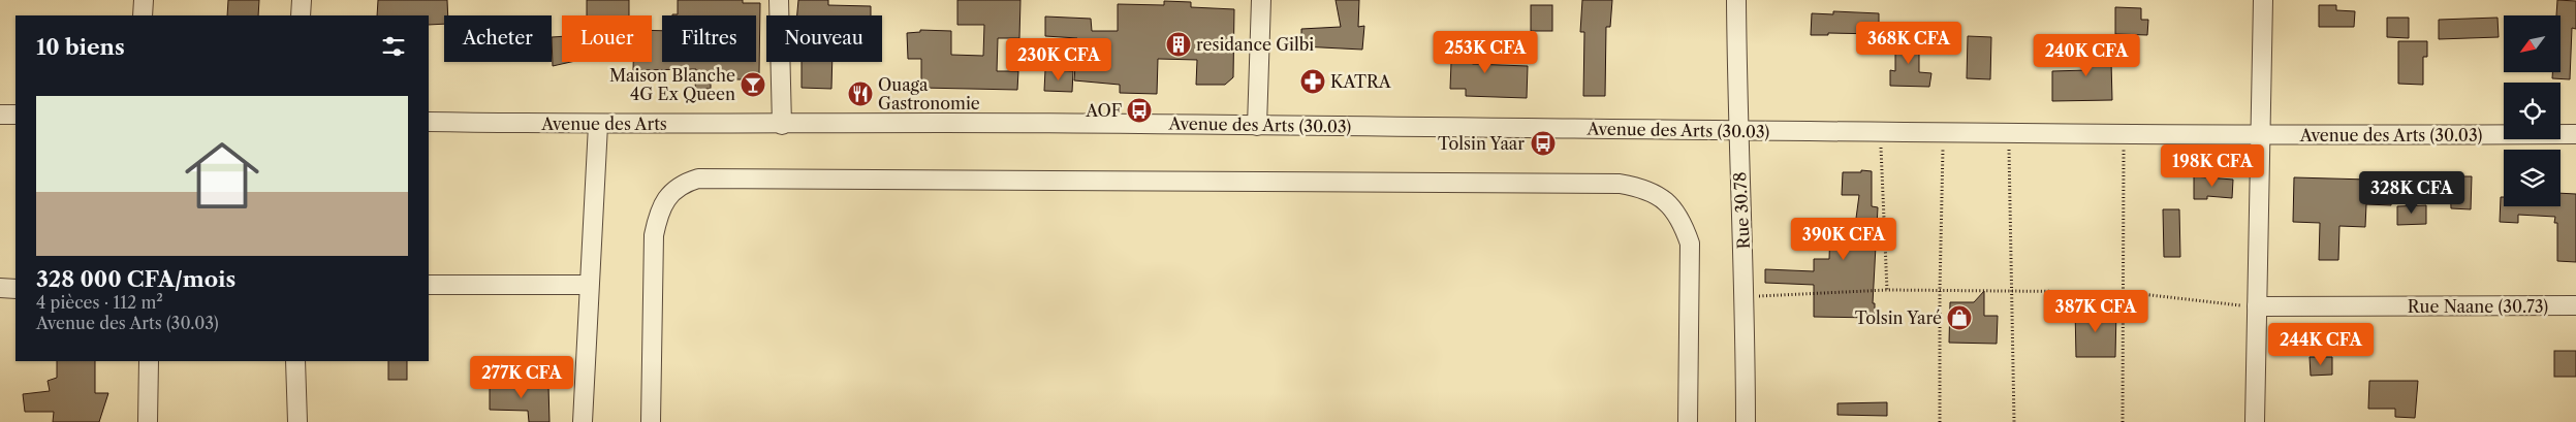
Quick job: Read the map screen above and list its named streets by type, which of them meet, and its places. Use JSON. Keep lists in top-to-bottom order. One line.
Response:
{"streets":{"street":["Avenue des Arts","Avenue des Arts (30.03)","Rue 30.78","Rue Naane (30.73)"]},"crossings":[["Avenue des Arts","Avenue des Arts (30.03)"],["Avenue des Arts (30.03)","Rue 30.78"]],"places":{"building":["residance Gilbi"],"pharmacy":["KATRA"],"bar":["Maison Blanche 4G Ex Queen"],"restaurant":["Ouaga Gastronomie"],"bus stop":["AOF","Tolsin Yaar"],"shop":["Tolsin Yaré"]},"north":"bottom left","page":{"chip":["Acheter","Louer","Filtres","Nouveau"],"heading":"10 biens","price":["368K CFA","253K CFA","240K CFA","230K CFA","198K CFA","328K CFA","390K CFA","387K CFA","244K CFA","277K CFA"],"list":[{"name":"328 000 CFA/mois","note":"4 pièces · 112 m² · Avenue des Arts (30.03)"}]}}
